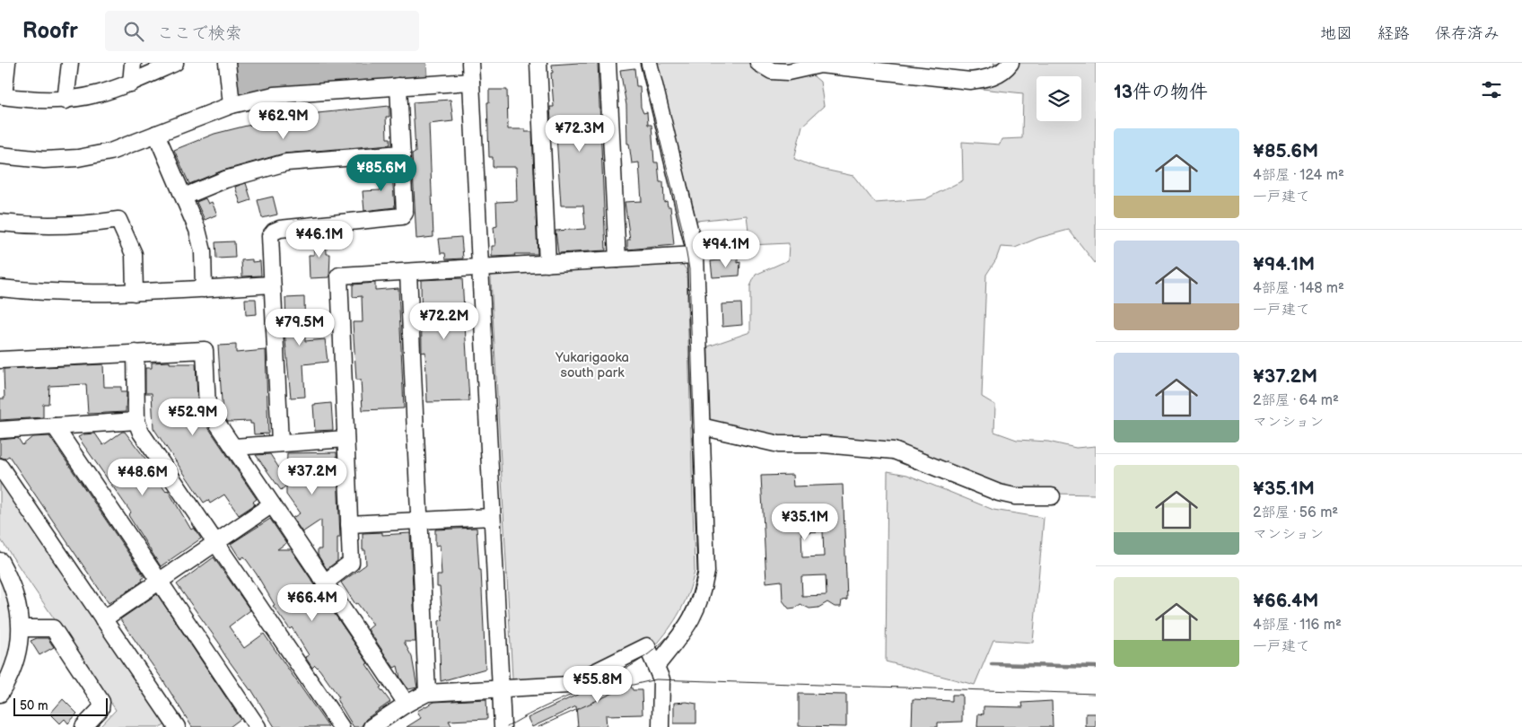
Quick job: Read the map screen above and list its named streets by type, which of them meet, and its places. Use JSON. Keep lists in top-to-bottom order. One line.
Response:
{"parks":["Yukarigaoka south park"],"scale_bar":"50 m","page":{"header":"Roofr","search":"ここで検索","nav":["地図","経路","保存済み"],"heading":"13件の物件","price":["¥62.9M","¥72.3M","¥85.6M","¥46.1M","¥94.1M","¥72.2M","¥79.5M","¥52.9M","¥37.2M","¥48.6M","¥35.1M","¥66.4M","¥55.8M"],"list":[{"name":"¥85.6M","note":"4部屋 · 124 m² · 一戸建て"},{"name":"¥94.1M","note":"4部屋 · 148 m² · 一戸建て"},{"name":"¥37.2M","note":"2部屋 · 64 m² · マンション"},{"name":"¥35.1M","note":"2部屋 · 56 m² · マンション"},{"name":"¥66.4M","note":"4部屋 · 116 m² · 一戸建て"}],"scale":"50 m"}}
